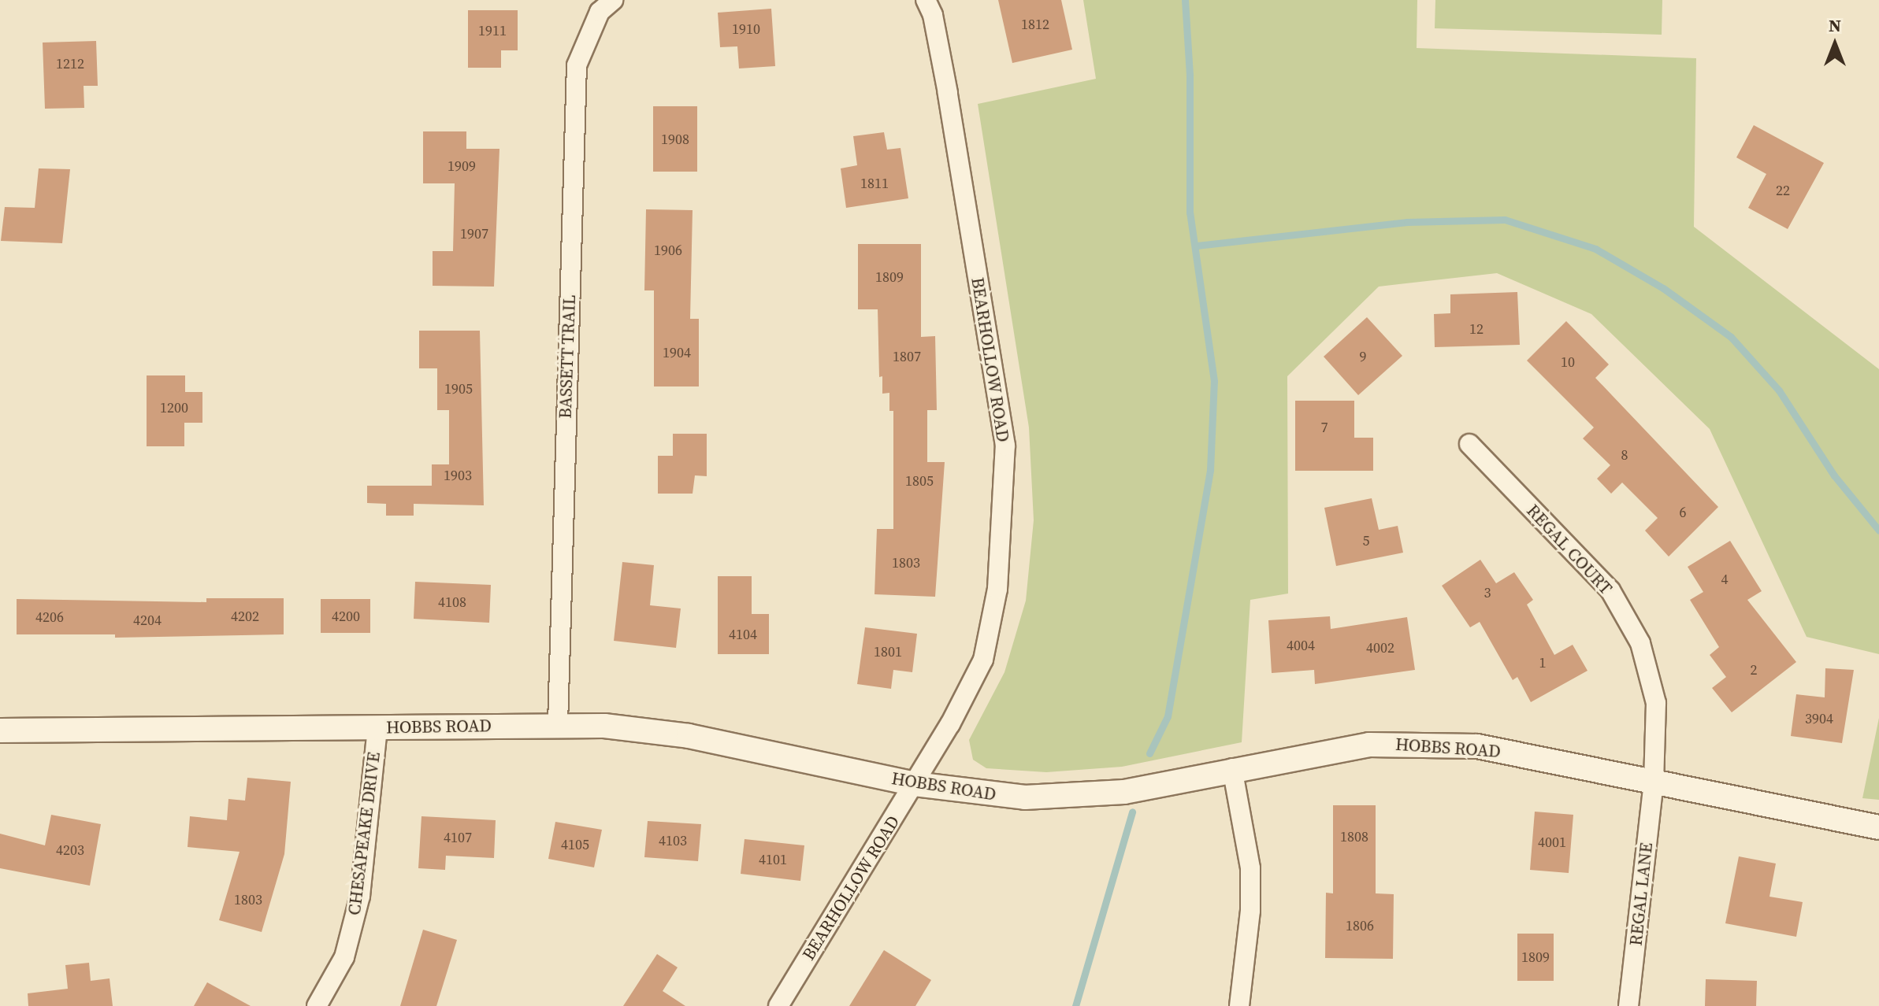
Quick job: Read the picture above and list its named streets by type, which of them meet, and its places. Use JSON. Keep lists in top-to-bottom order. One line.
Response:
{"streets":{"street":["BASSETT TRAIL","BEARHOLLOW ROAD","REGAL COURT","HOBBS ROAD","CHESAPEAKE DRIVE","REGAL LANE"]},"crossings":[["BASSETT TRAIL","HOBBS ROAD"],["BEARHOLLOW ROAD","HOBBS ROAD"],["REGAL COURT","HOBBS ROAD"],["REGAL COURT","REGAL LANE"],["HOBBS ROAD","CHESAPEAKE DRIVE"],["HOBBS ROAD","REGAL LANE"]],"house_numbers":["1812","1910","1911","1212","1908","1909","1811","22","1907","1906","1809","12","1904","1807","9","10","1905","1200","7","8","1903","1805","6","5","1803","4","3","4108","4202","4200","4206","4204","4104","4004","4002","1801","1","2","3904","1808","4107","4103","4001","4105","4203","4101","1803","1806","1809"],"north":"top"}
